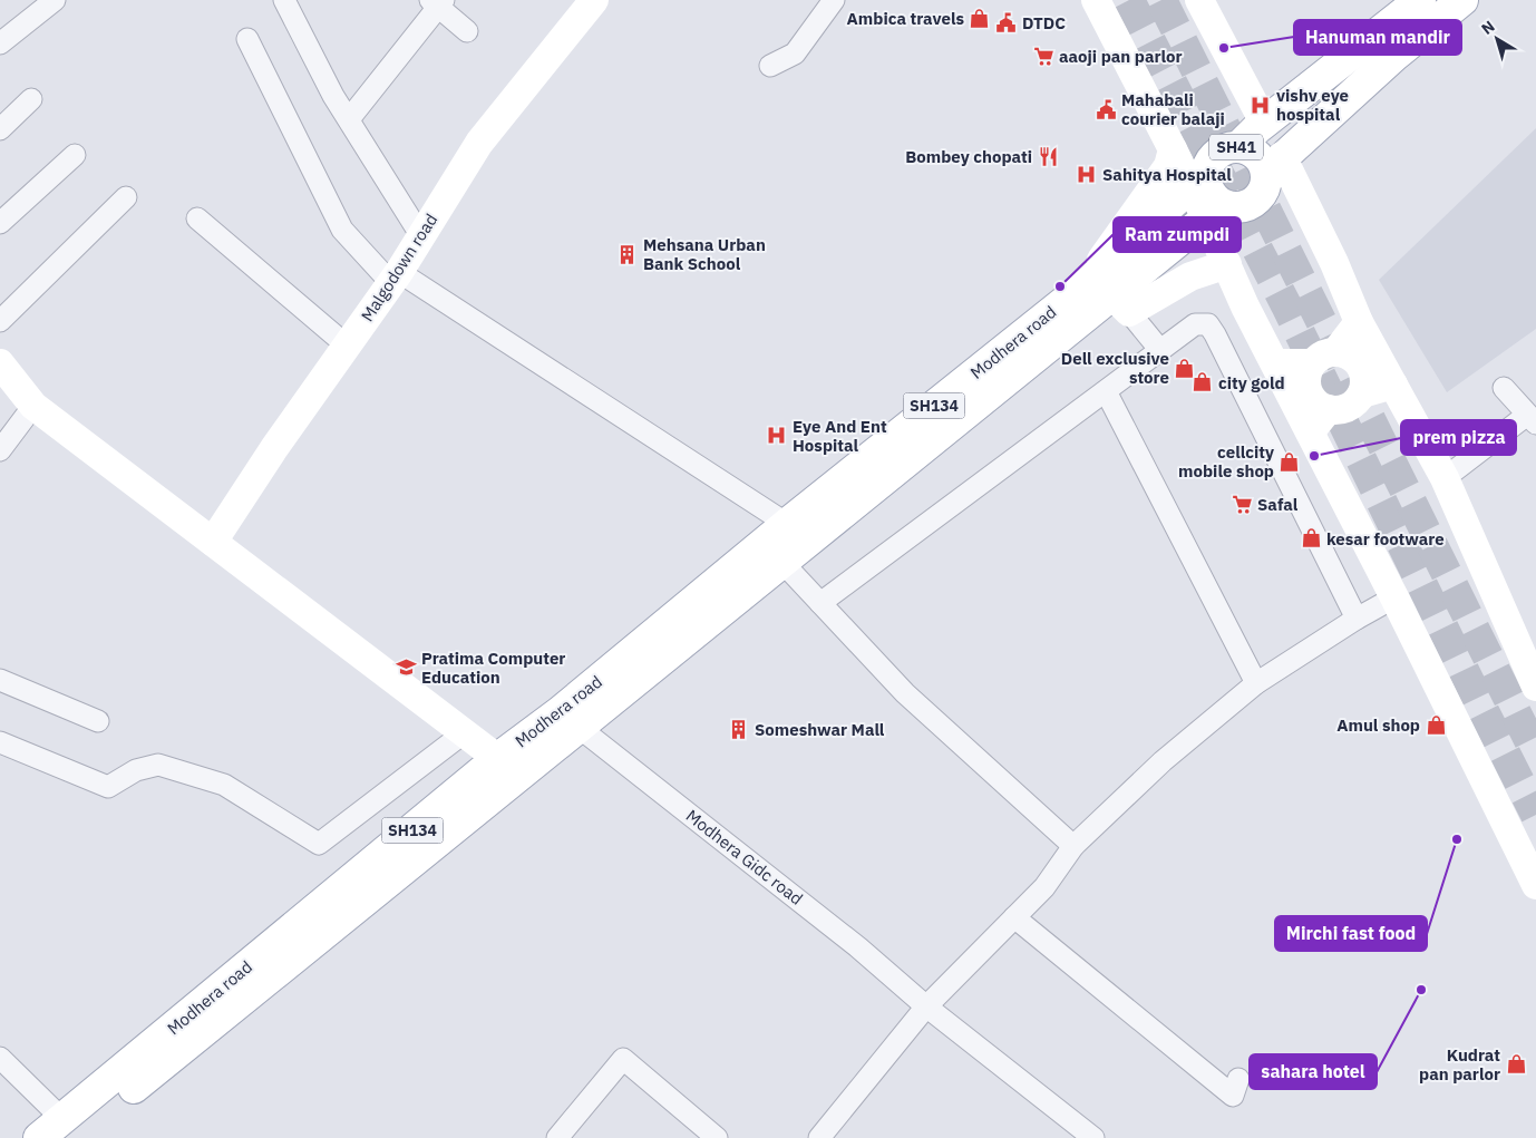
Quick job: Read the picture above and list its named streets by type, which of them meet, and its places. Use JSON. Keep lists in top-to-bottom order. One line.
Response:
{"streets":{"main road":["SH41","Modhera road","SH134"],"street":["Malgodown road","Modhera Gidc road"]},"crossings":[["SH41","Modhera road"],["Modhera road","Modhera Gidc road"]],"places":{"shop":["Ambica travels","Dell exclusive store","city gold","cellcity mobile shop","kesar footware","Amul shop","Kudrat pan parlor"],"public building":["DTDC","Mahabali courier balaji"],"other":["Hanuman mandir","Ram zumpdi","prem pizza","Mirchi fast food","sahara hotel"],"supermarket":["aaoji pan parlor","Safal"],"hospital":["vishv eye hospital","Sahitya Hospital","Eye And Ent Hospital"],"restaurant":["Bombey chopati"],"building":["Mehsana Urban Bank School","Someshwar Mall"],"school or university":["Pratima Computer Education"]},"north":"top left"}
